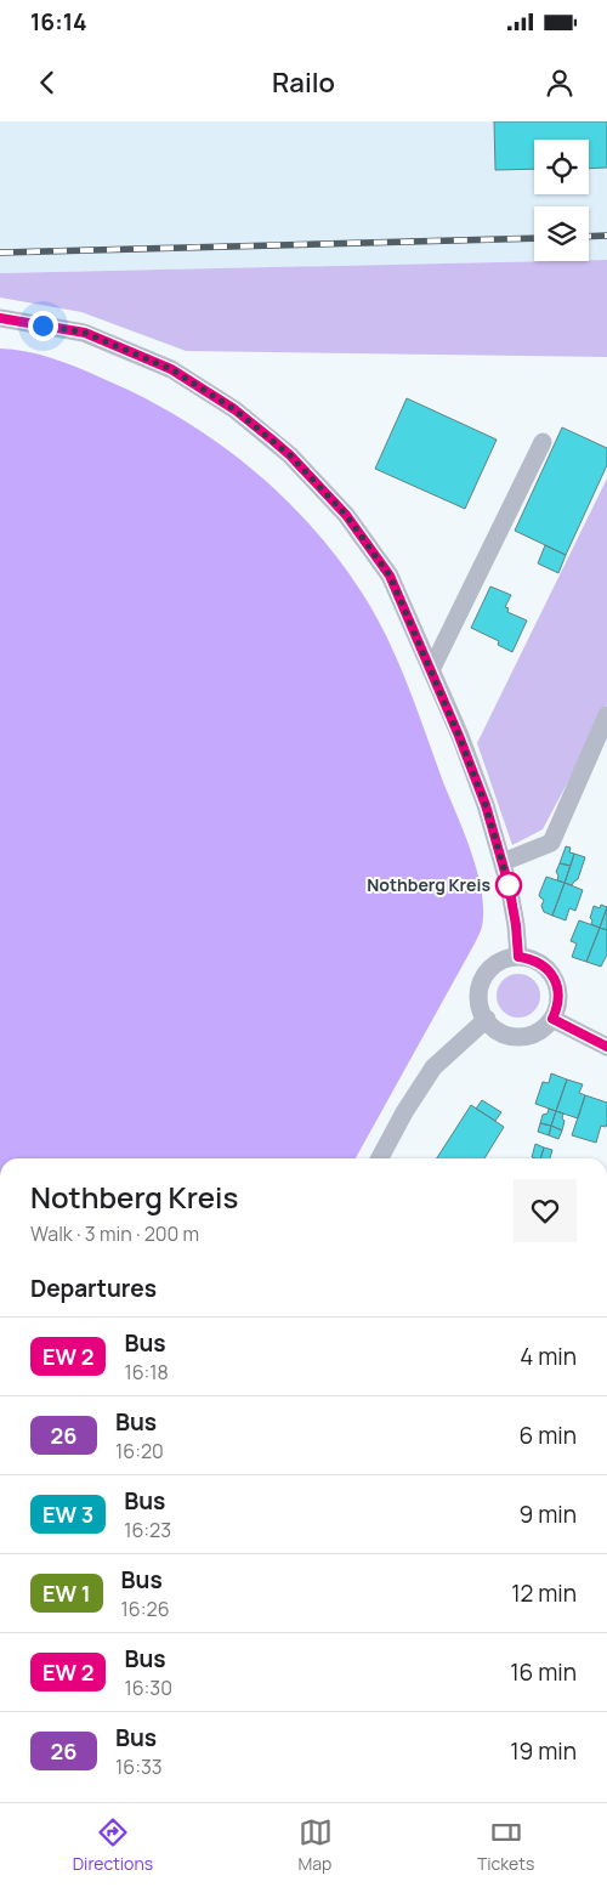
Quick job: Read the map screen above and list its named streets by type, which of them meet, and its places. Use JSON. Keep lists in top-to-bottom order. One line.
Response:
{"places":["Nothberg Kreis"],"page":{"status":"16:14","header":"Railo","heading":[["Nothberg Kreis","Walk · 3 min · 200 m"],"Departures"],"list":[{"mark":"EW 2","name":"Bus","note":"16:18","value":"4 min"},{"mark":"26","name":"Bus","note":"16:20","value":"6 min"},{"mark":"EW 3","name":"Bus","note":"16:23","value":"9 min"},{"mark":"EW 1","name":"Bus","note":"16:26","value":"12 min"},{"mark":"EW 2","name":"Bus","note":"16:30","value":"16 min"},{"mark":"26","name":"Bus","note":"16:33","value":"19 min"}],"tabs":["Directions","Map","Tickets"]}}
